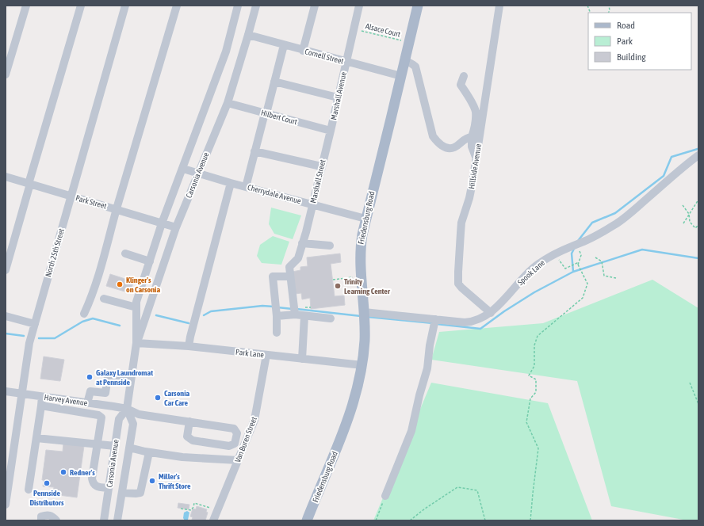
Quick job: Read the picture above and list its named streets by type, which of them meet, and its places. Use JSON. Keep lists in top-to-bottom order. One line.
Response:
{"streets":{"main road":["Friedensburg Road"],"street":["Cornell Street","Marshall Avenue","Hilbert Court","Hillside Avenue","Carsonia Avenue","Marshall Street","Cherrydale Avenue","Park Street","North 25th Street","Spook Lane","Park Lane","Harvey Avenue","Van Buren Street"],"path":["Alsace Court"]},"crossings":[["Alsace Court","Marshall Avenue"],["Alsace Court","Friedensburg Road"],["Cornell Street","Marshall Avenue"],["Cornell Street","Carsonia Avenue"],["Cornell Street","Friedensburg Road"],["Marshall Avenue","Hilbert Court"],["Marshall Avenue","Marshall Street"],["Hilbert Court","Carsonia Avenue"],["Hilbert Court","Marshall Street"],["Hillside Avenue","Spook Lane"],["Carsonia Avenue","Cherrydale Avenue"],["Carsonia Avenue","Park Street"],["Carsonia Avenue","Park Lane"],["Carsonia Avenue","Harvey Avenue"],["Marshall Street","Cherrydale Avenue"],["Cherrydale Avenue","Friedensburg Road"],["Park Street","North 25th Street"],["Friedensburg Road","Spook Lane"],["Friedensburg Road","Park Lane"],["North 25th Street","Harvey Avenue"],["Park Lane","Van Buren Street"]],"places":["Klinger's on Carsonia","Trinity Learning Center","Galaxy Laundromat at Pennside","Carsonia Car Care","Redner's","Miller's Thrift Store","Pennside Distributors"],"legend":["Road","Park","Building"]}
